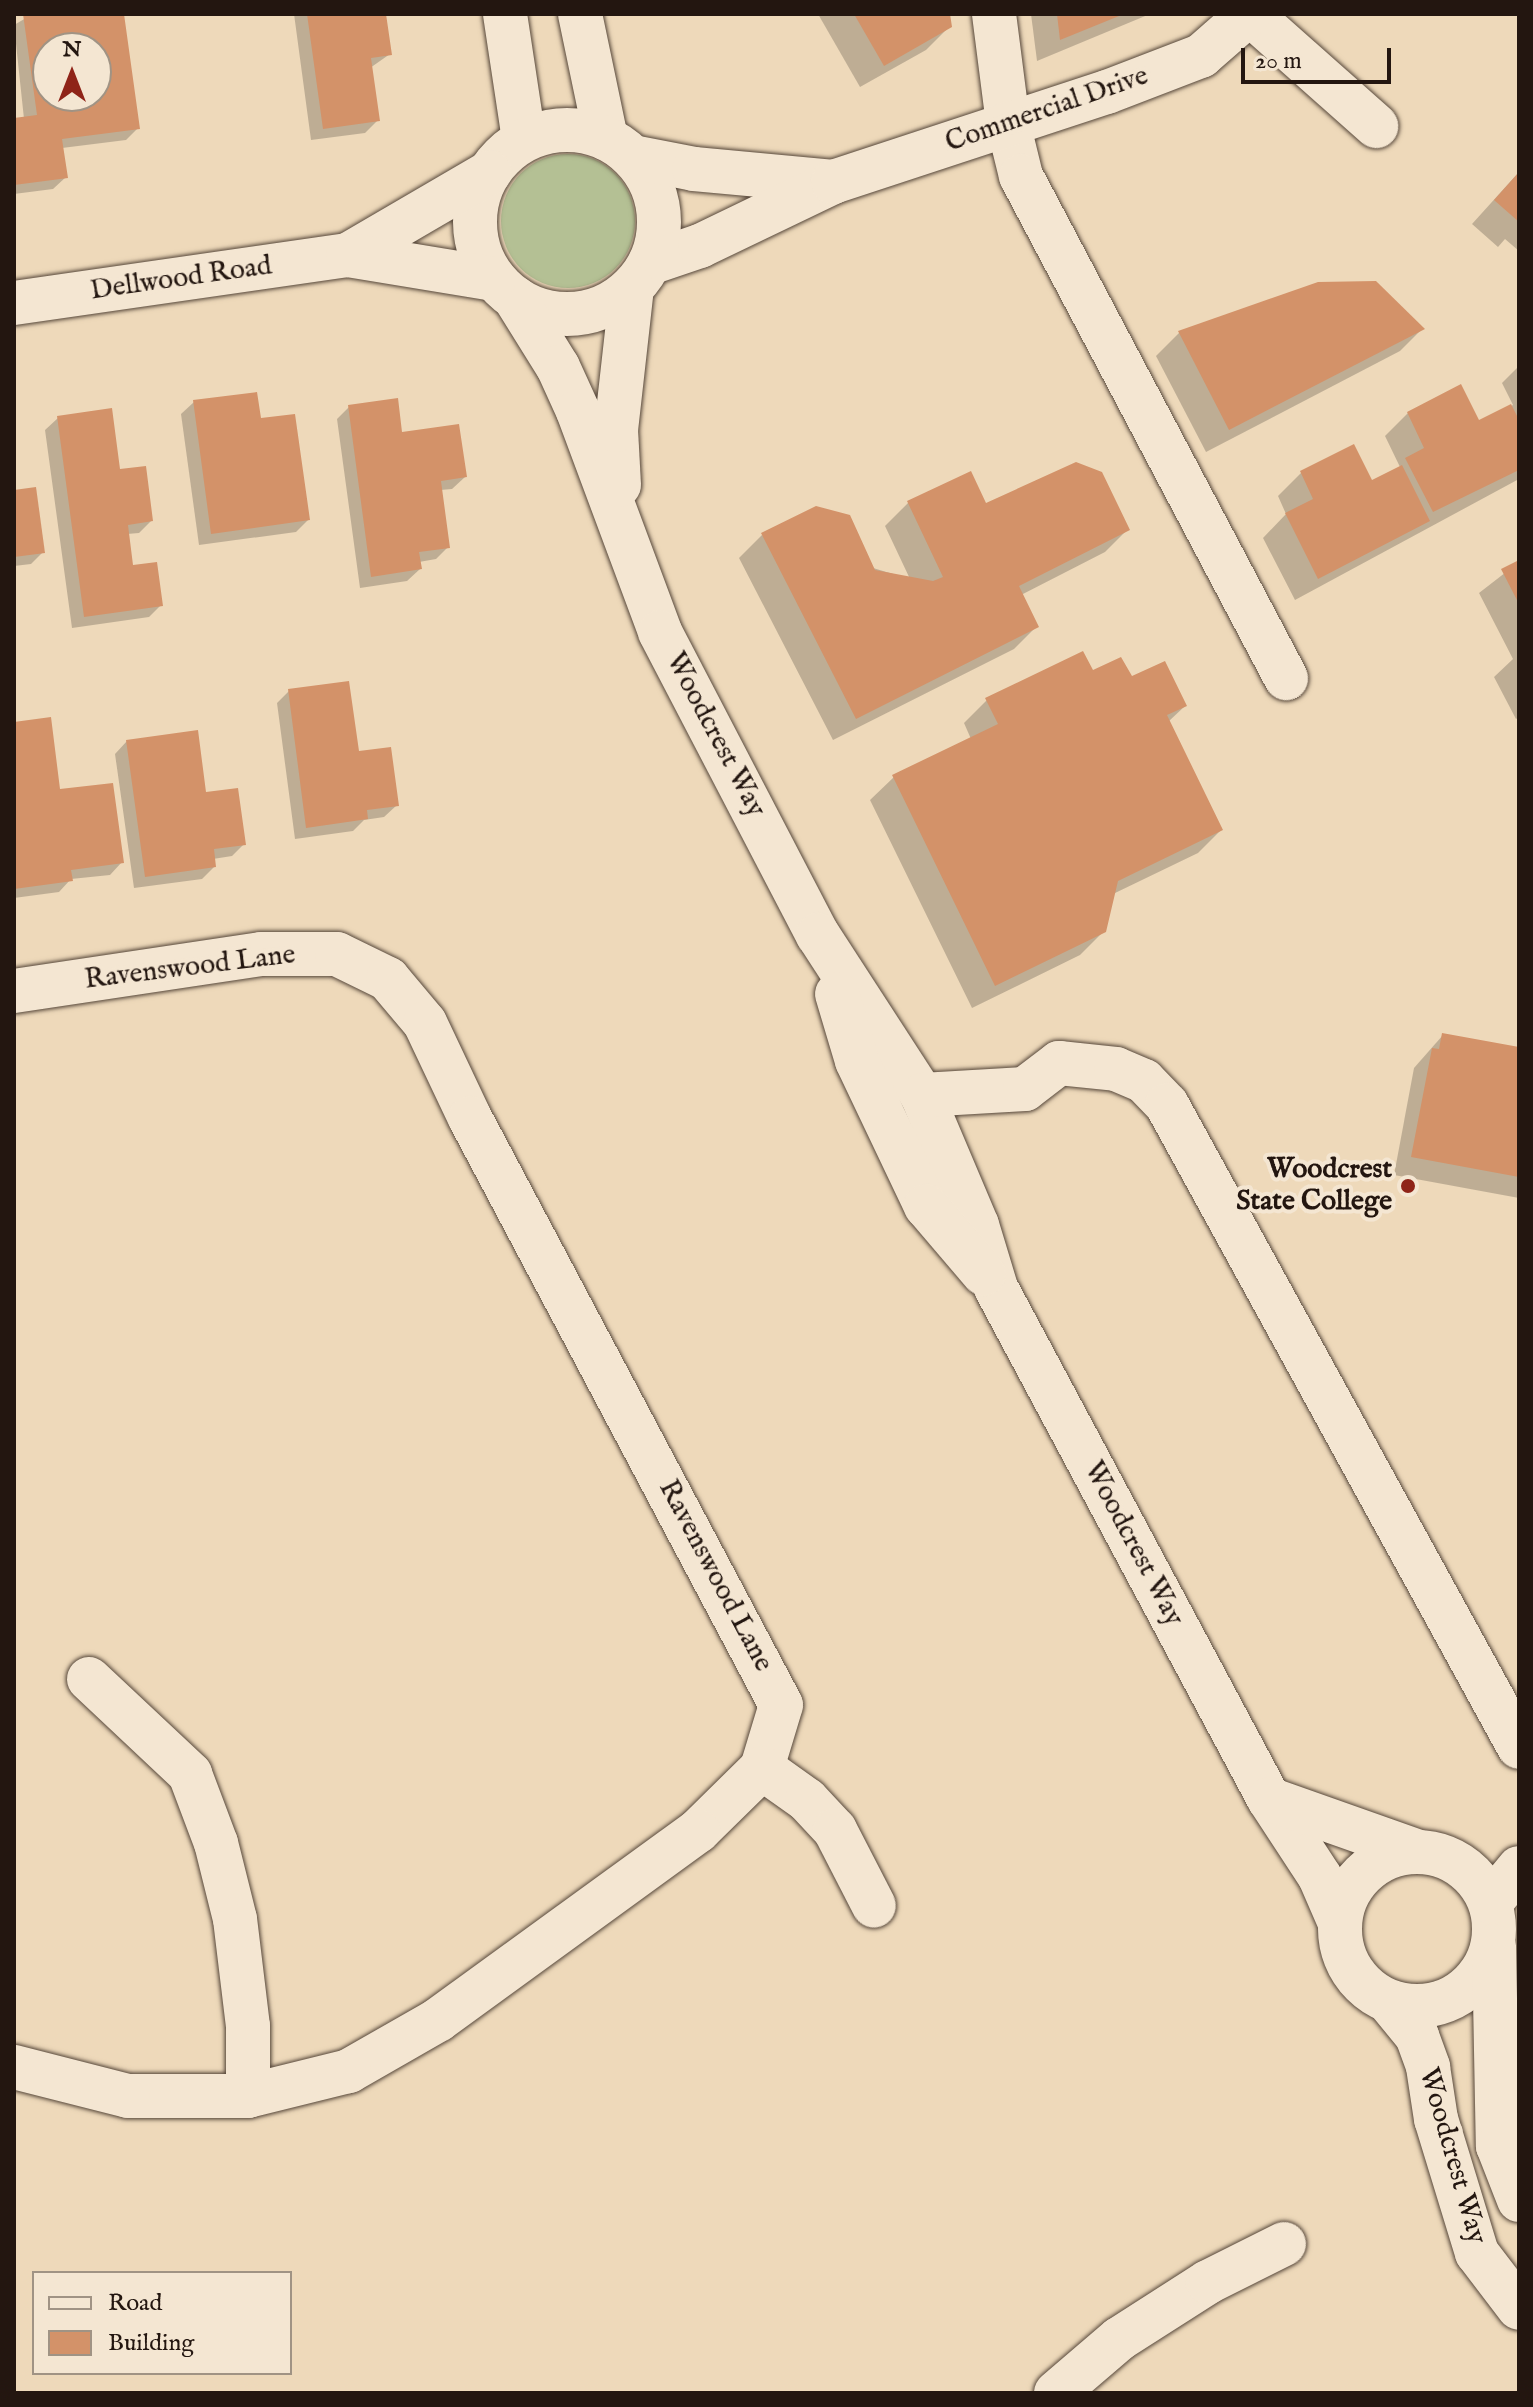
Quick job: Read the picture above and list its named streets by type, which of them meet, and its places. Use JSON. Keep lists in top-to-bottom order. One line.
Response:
{"streets":{"street":["Commercial Drive","Dellwood Road","Woodcrest Way","Ravenswood Lane"]},"crossings":[["Commercial Drive","Dellwood Road"],["Commercial Drive","Woodcrest Way"],["Dellwood Road","Woodcrest Way"]],"places":["Woodcrest State College"],"legend":["Road","Building"],"scale_bar":"20 m","north":"top"}
